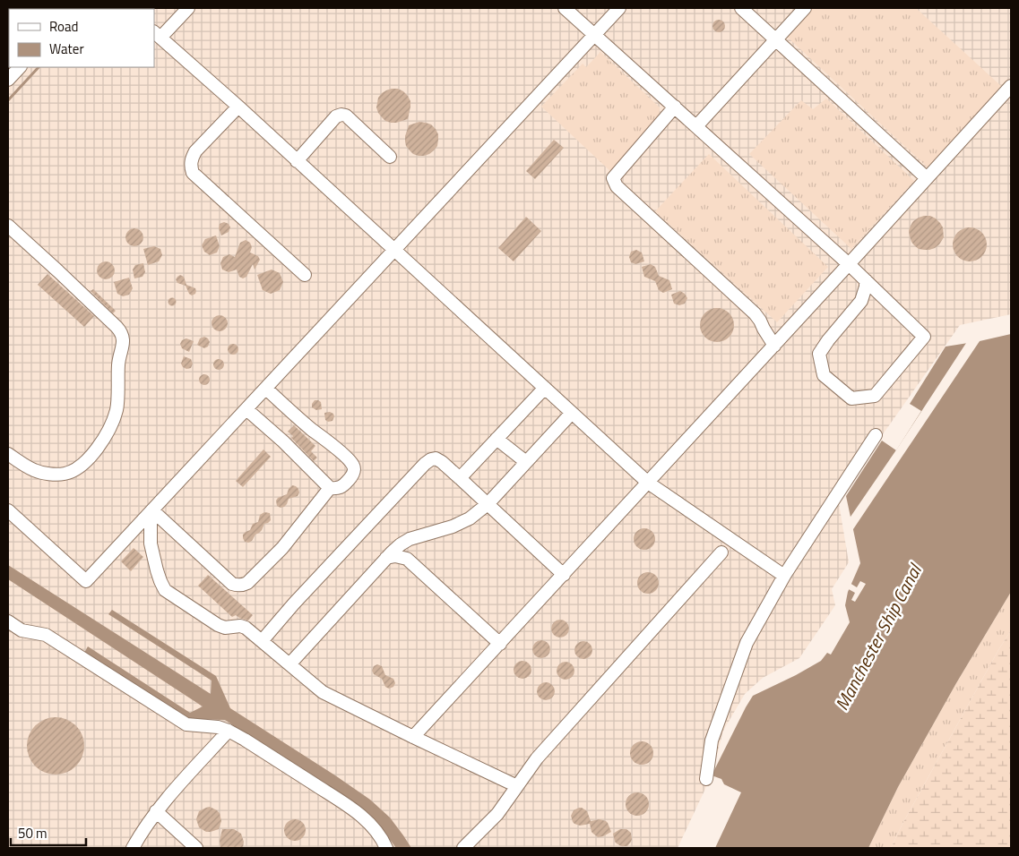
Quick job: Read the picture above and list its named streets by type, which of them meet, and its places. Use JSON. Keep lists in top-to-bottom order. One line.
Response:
{"water":["Manchester Ship Canal"],"legend":["Road","Water"],"scale_bar":"50 m"}
